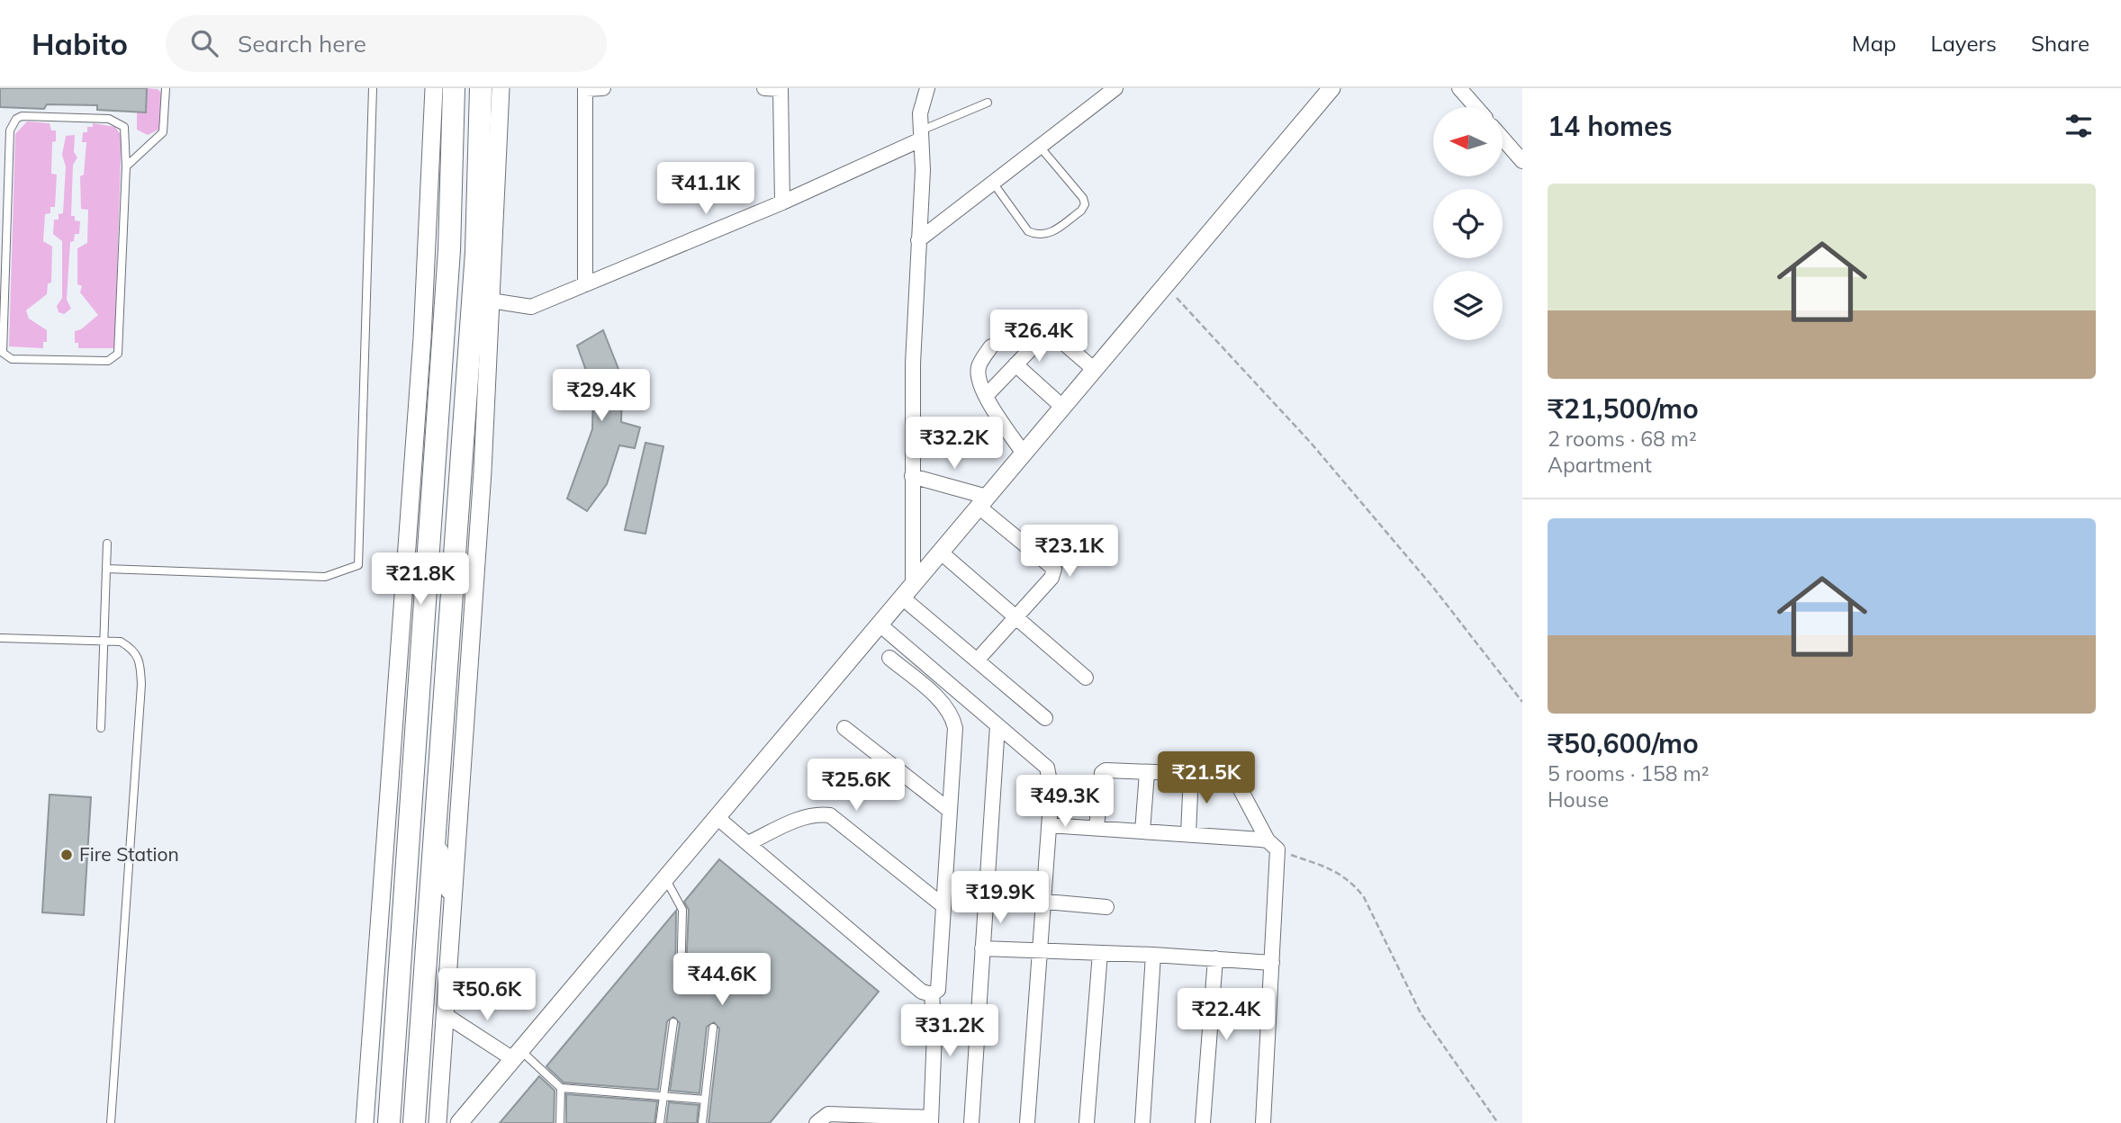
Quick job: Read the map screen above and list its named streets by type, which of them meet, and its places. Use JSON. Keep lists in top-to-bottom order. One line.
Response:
{"places":["Fire Station"],"north":"left","page":{"header":"Habito","search":"Search here","nav":["Map","Layers","Share"],"heading":"14 homes","price":["₹41.1K","₹26.4K","₹29.4K","₹32.2K","₹23.1K","₹21.8K","₹21.5K","₹25.6K","₹49.3K","₹19.9K","₹44.6K","₹50.6K","₹22.4K","₹31.2K"],"list":[{"name":"₹21,500/mo","note":"2 rooms · 68 m² · Apartment"},{"name":"₹50,600/mo","note":"5 rooms · 158 m² · House"}]}}
